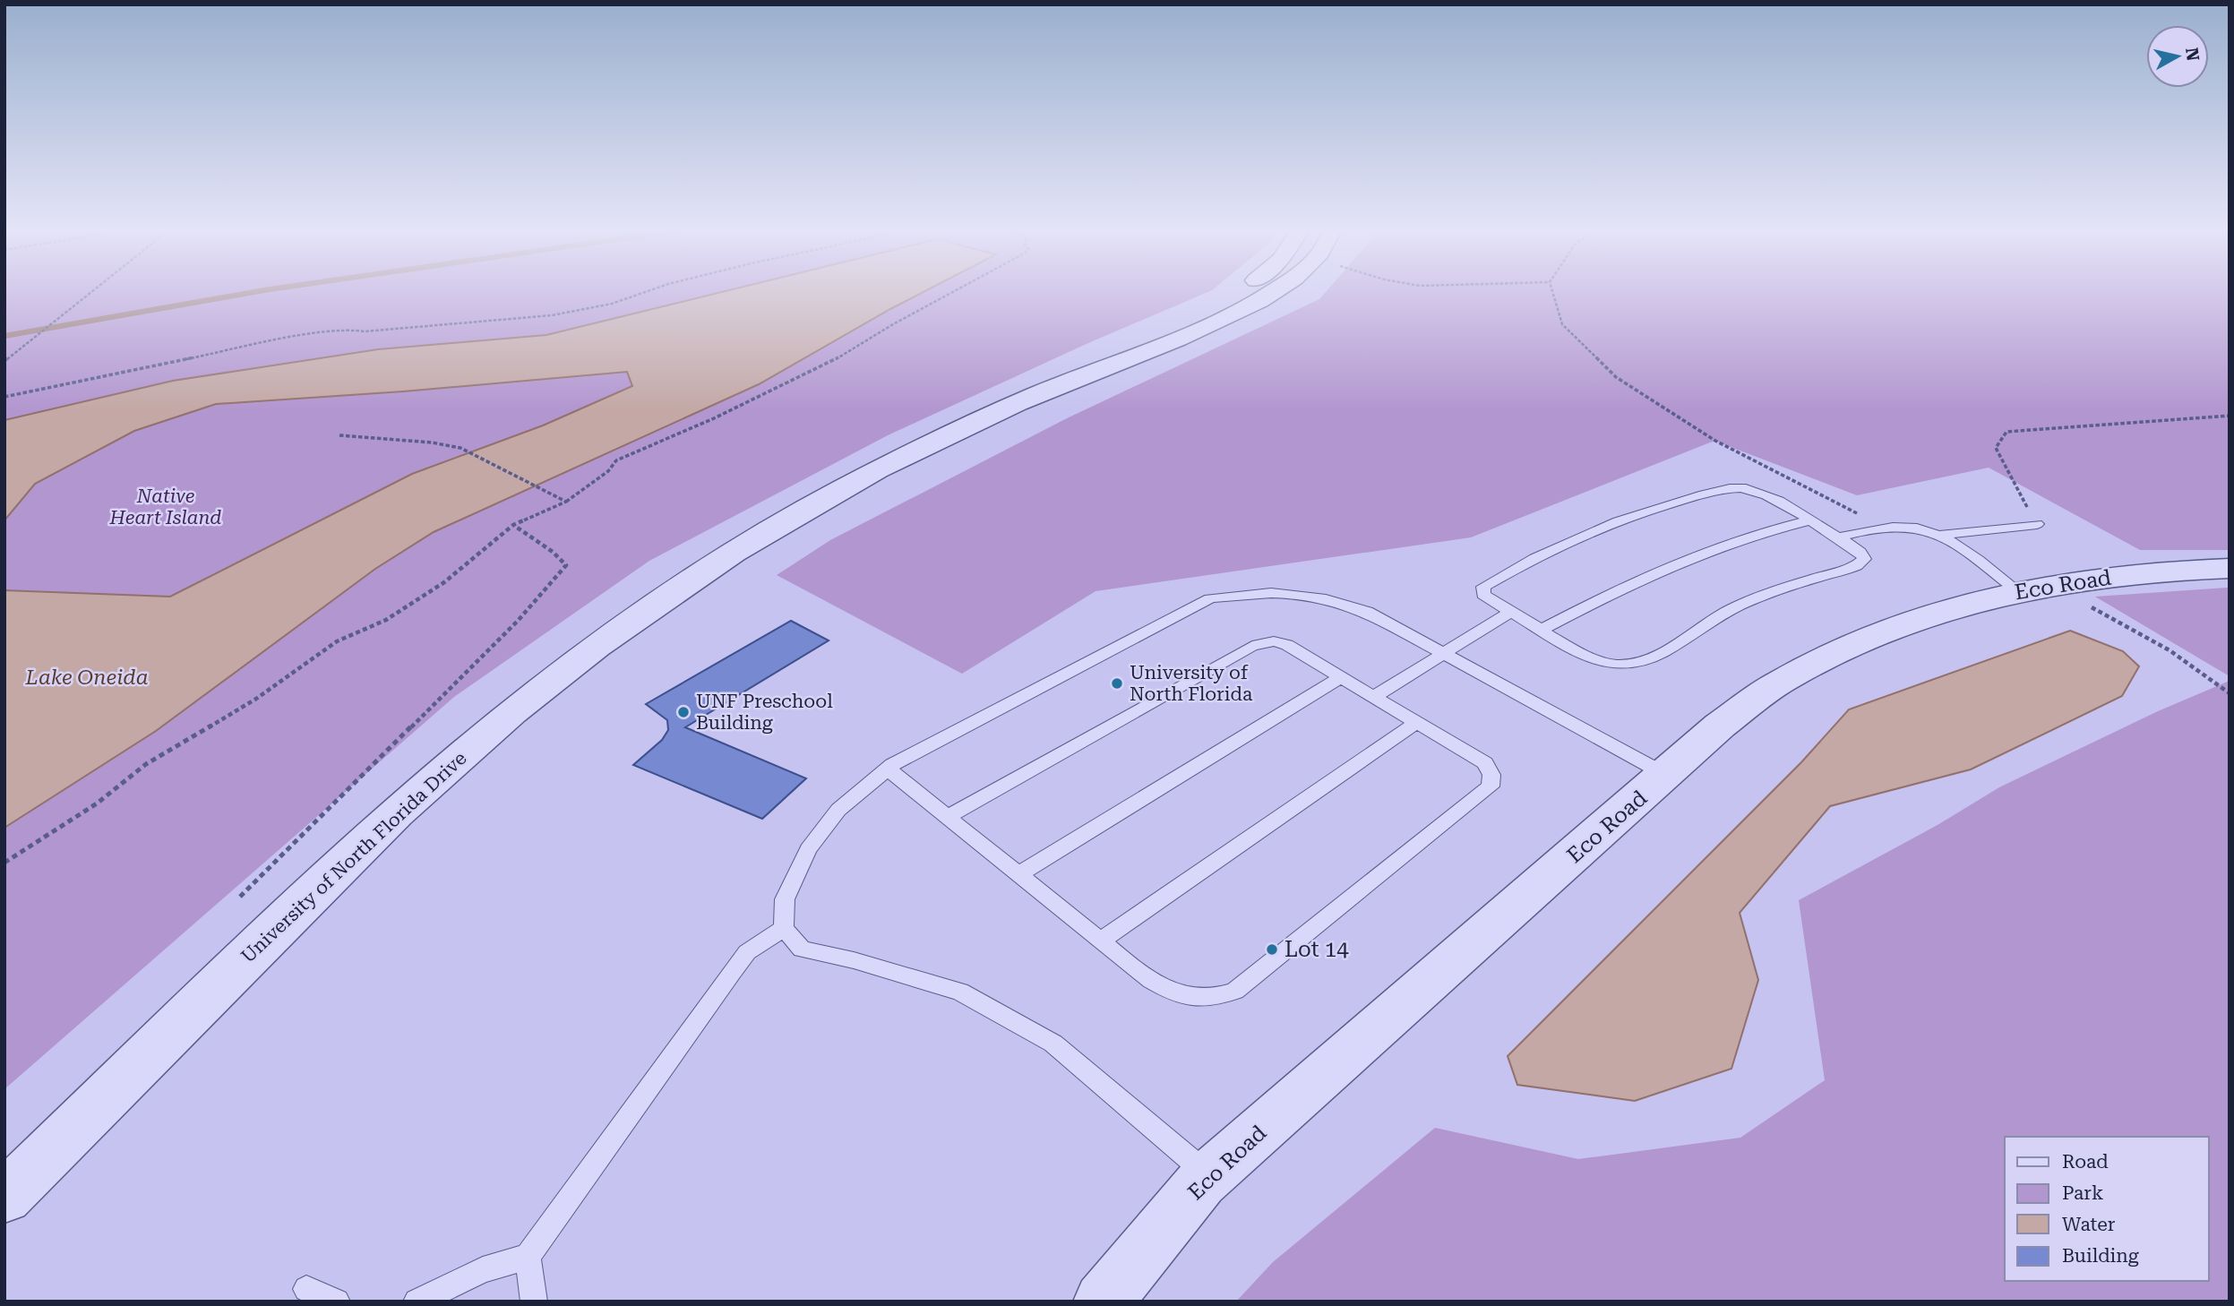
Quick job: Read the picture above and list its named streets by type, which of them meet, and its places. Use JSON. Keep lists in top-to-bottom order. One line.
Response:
{"streets":{"street":["Eco Road","University of North Florida Drive"]},"water":["Lake Oneida"],"parks":["Native Heart Island"],"places":["University of North Florida","UNF Preschool Building","Lot 14"],"legend":["Road","Park","Water","Building"],"north":"right"}
